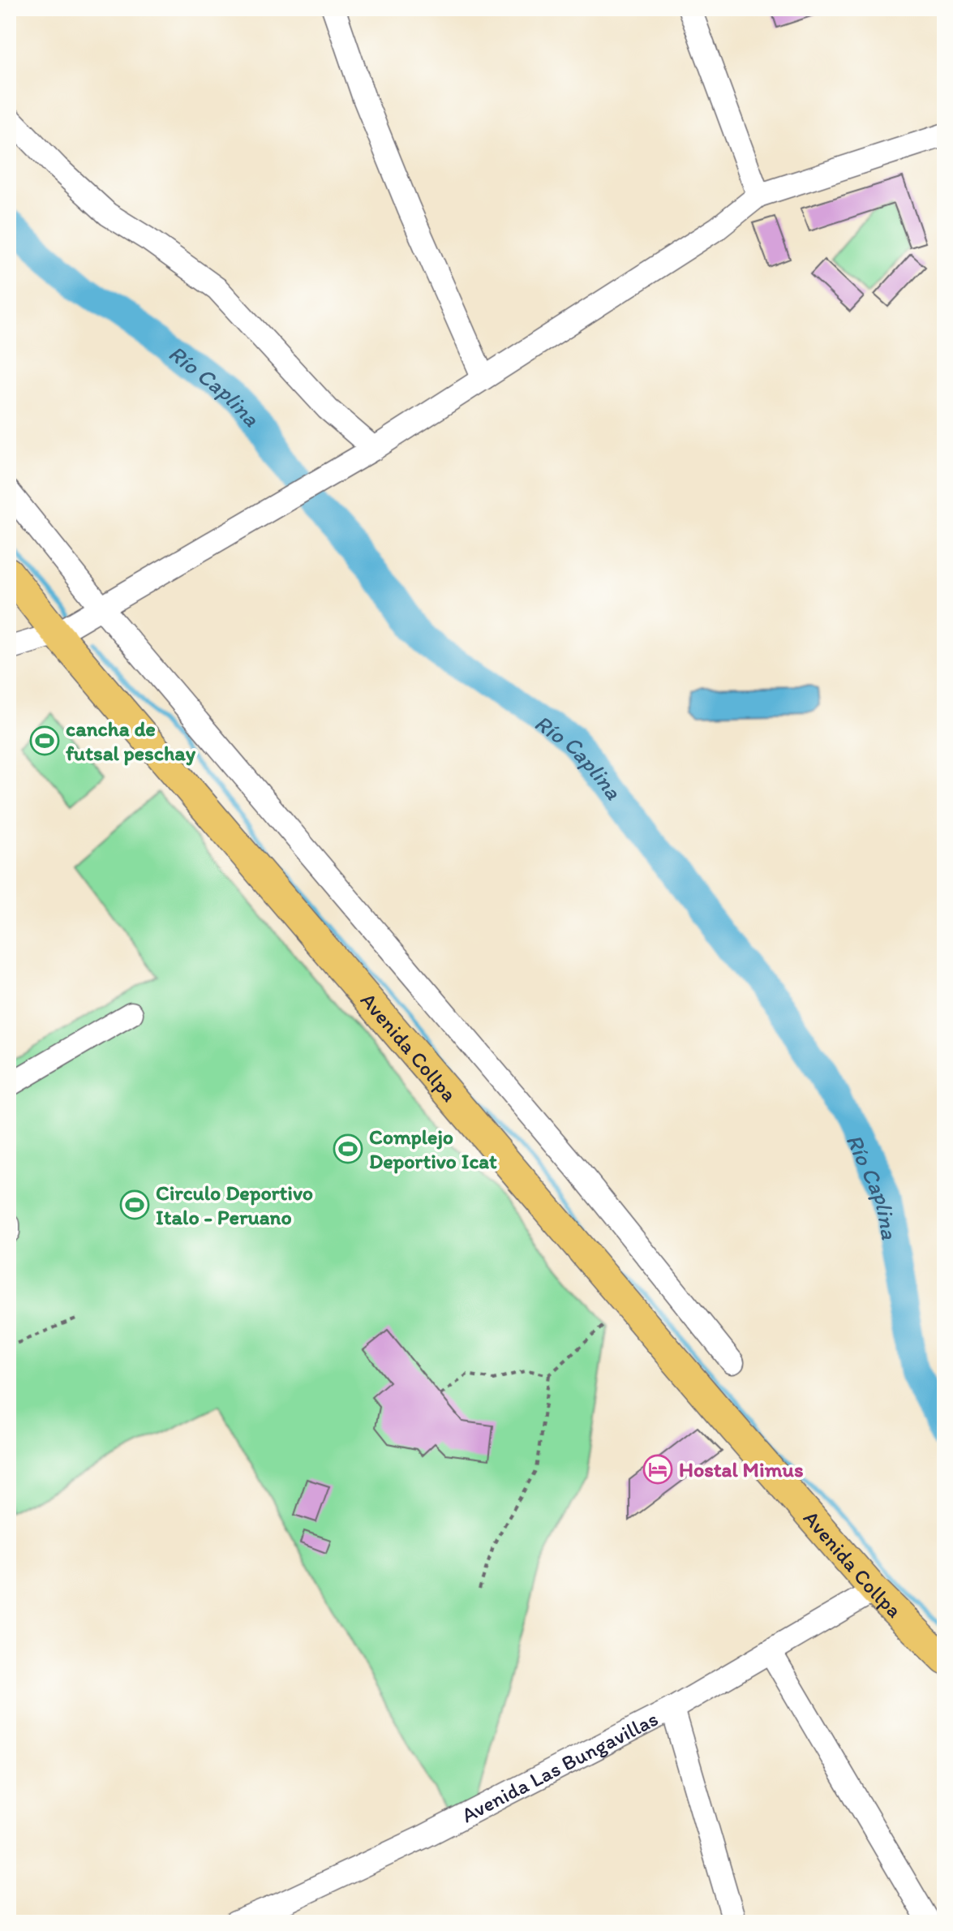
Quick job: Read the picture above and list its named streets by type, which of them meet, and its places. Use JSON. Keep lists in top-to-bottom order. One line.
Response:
{"streets":{"main road":["Avenida Collpa"],"street":["Avenida Las Bungavillas"]},"crossings":[["Avenida Collpa","Avenida Las Bungavillas"]],"water":["Río Caplina"],"places":{"sports":["cancha de futsal peschay","Complejo Deportivo Icat","Circulo Deportivo Italo - Peruano"],"hotel":["Hostal Mimus"]}}
